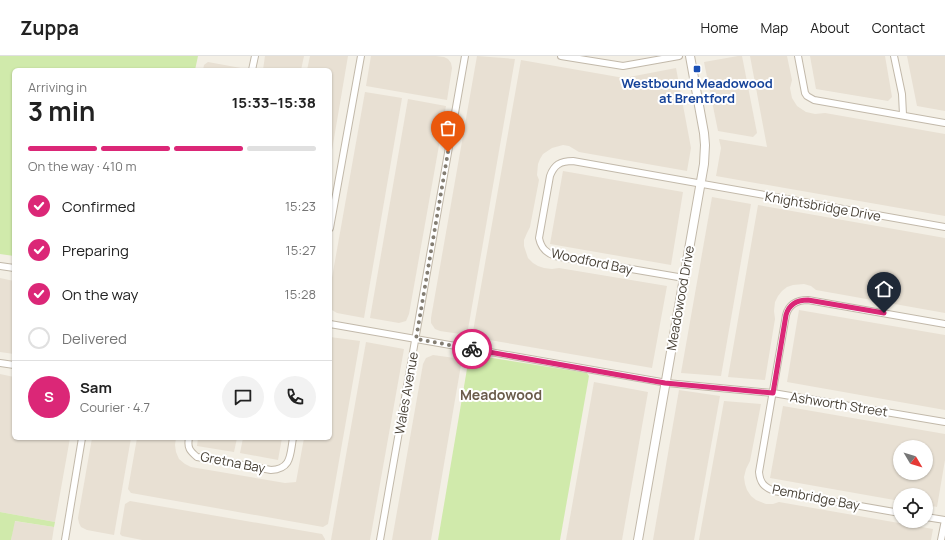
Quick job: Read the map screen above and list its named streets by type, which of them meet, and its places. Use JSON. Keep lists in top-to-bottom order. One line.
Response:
{"streets":{"street":["Knightsbridge Drive","Woodford Bay","Meadowood Drive","Wales Avenue","Ashworth Street","Gretna Bay","Pembridge Bay"]},"crossings":[["Knightsbridge Drive","Woodford Bay"],["Knightsbridge Drive","Meadowood Drive"],["Woodford Bay","Meadowood Drive"],["Meadowood Drive","Ashworth Street"],["Wales Avenue","Ashworth Street"],["Ashworth Street","Pembridge Bay"]],"districts":["Meadowood"],"places":{"transit":["Westbound Meadowood at Brentford"]},"north":"bottom right","page":{"header":"Zuppa","nav":["Home","Map","About","Contact"],"heading":["3 min","Arriving in","15:33–15:38"],"panel":["Sam","Courier · 4.7"],"bar":"On the way · 410 m","list":[["Confirmed","15:23"],["Preparing","15:27"],["On the way","15:28"],"Delivered"],"round":"S"}}
